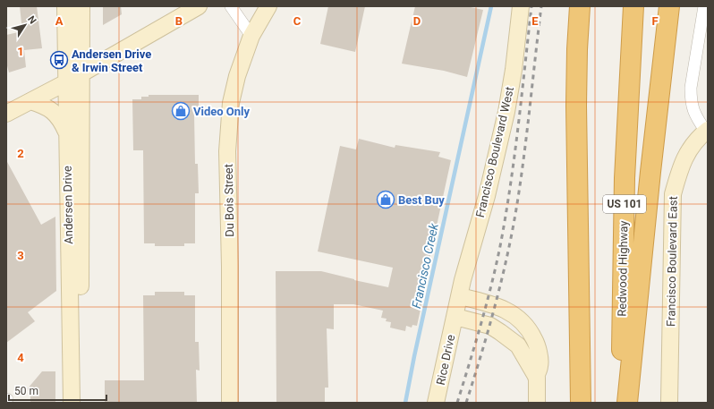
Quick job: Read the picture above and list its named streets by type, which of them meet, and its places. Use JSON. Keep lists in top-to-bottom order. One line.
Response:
{"streets":{"highway":["US 101","Redwood Highway"],"street":["Francisco Boulevard West","Du Bois Street","Andersen Drive","Francisco Boulevard East","Rice Drive"]},"crossings":[["Francisco Boulevard West","Rice Drive"]],"water":["Francisco Creek"],"places":{"bus stop":["Andersen Drive & Irwin Street"],"shop":["Video Only","Best Buy"]},"scale_bar":"50 m","north":"top right","grid":{"columns":["A","B","C","D","E","F"],"rows":["1","2","3","4"]}}
